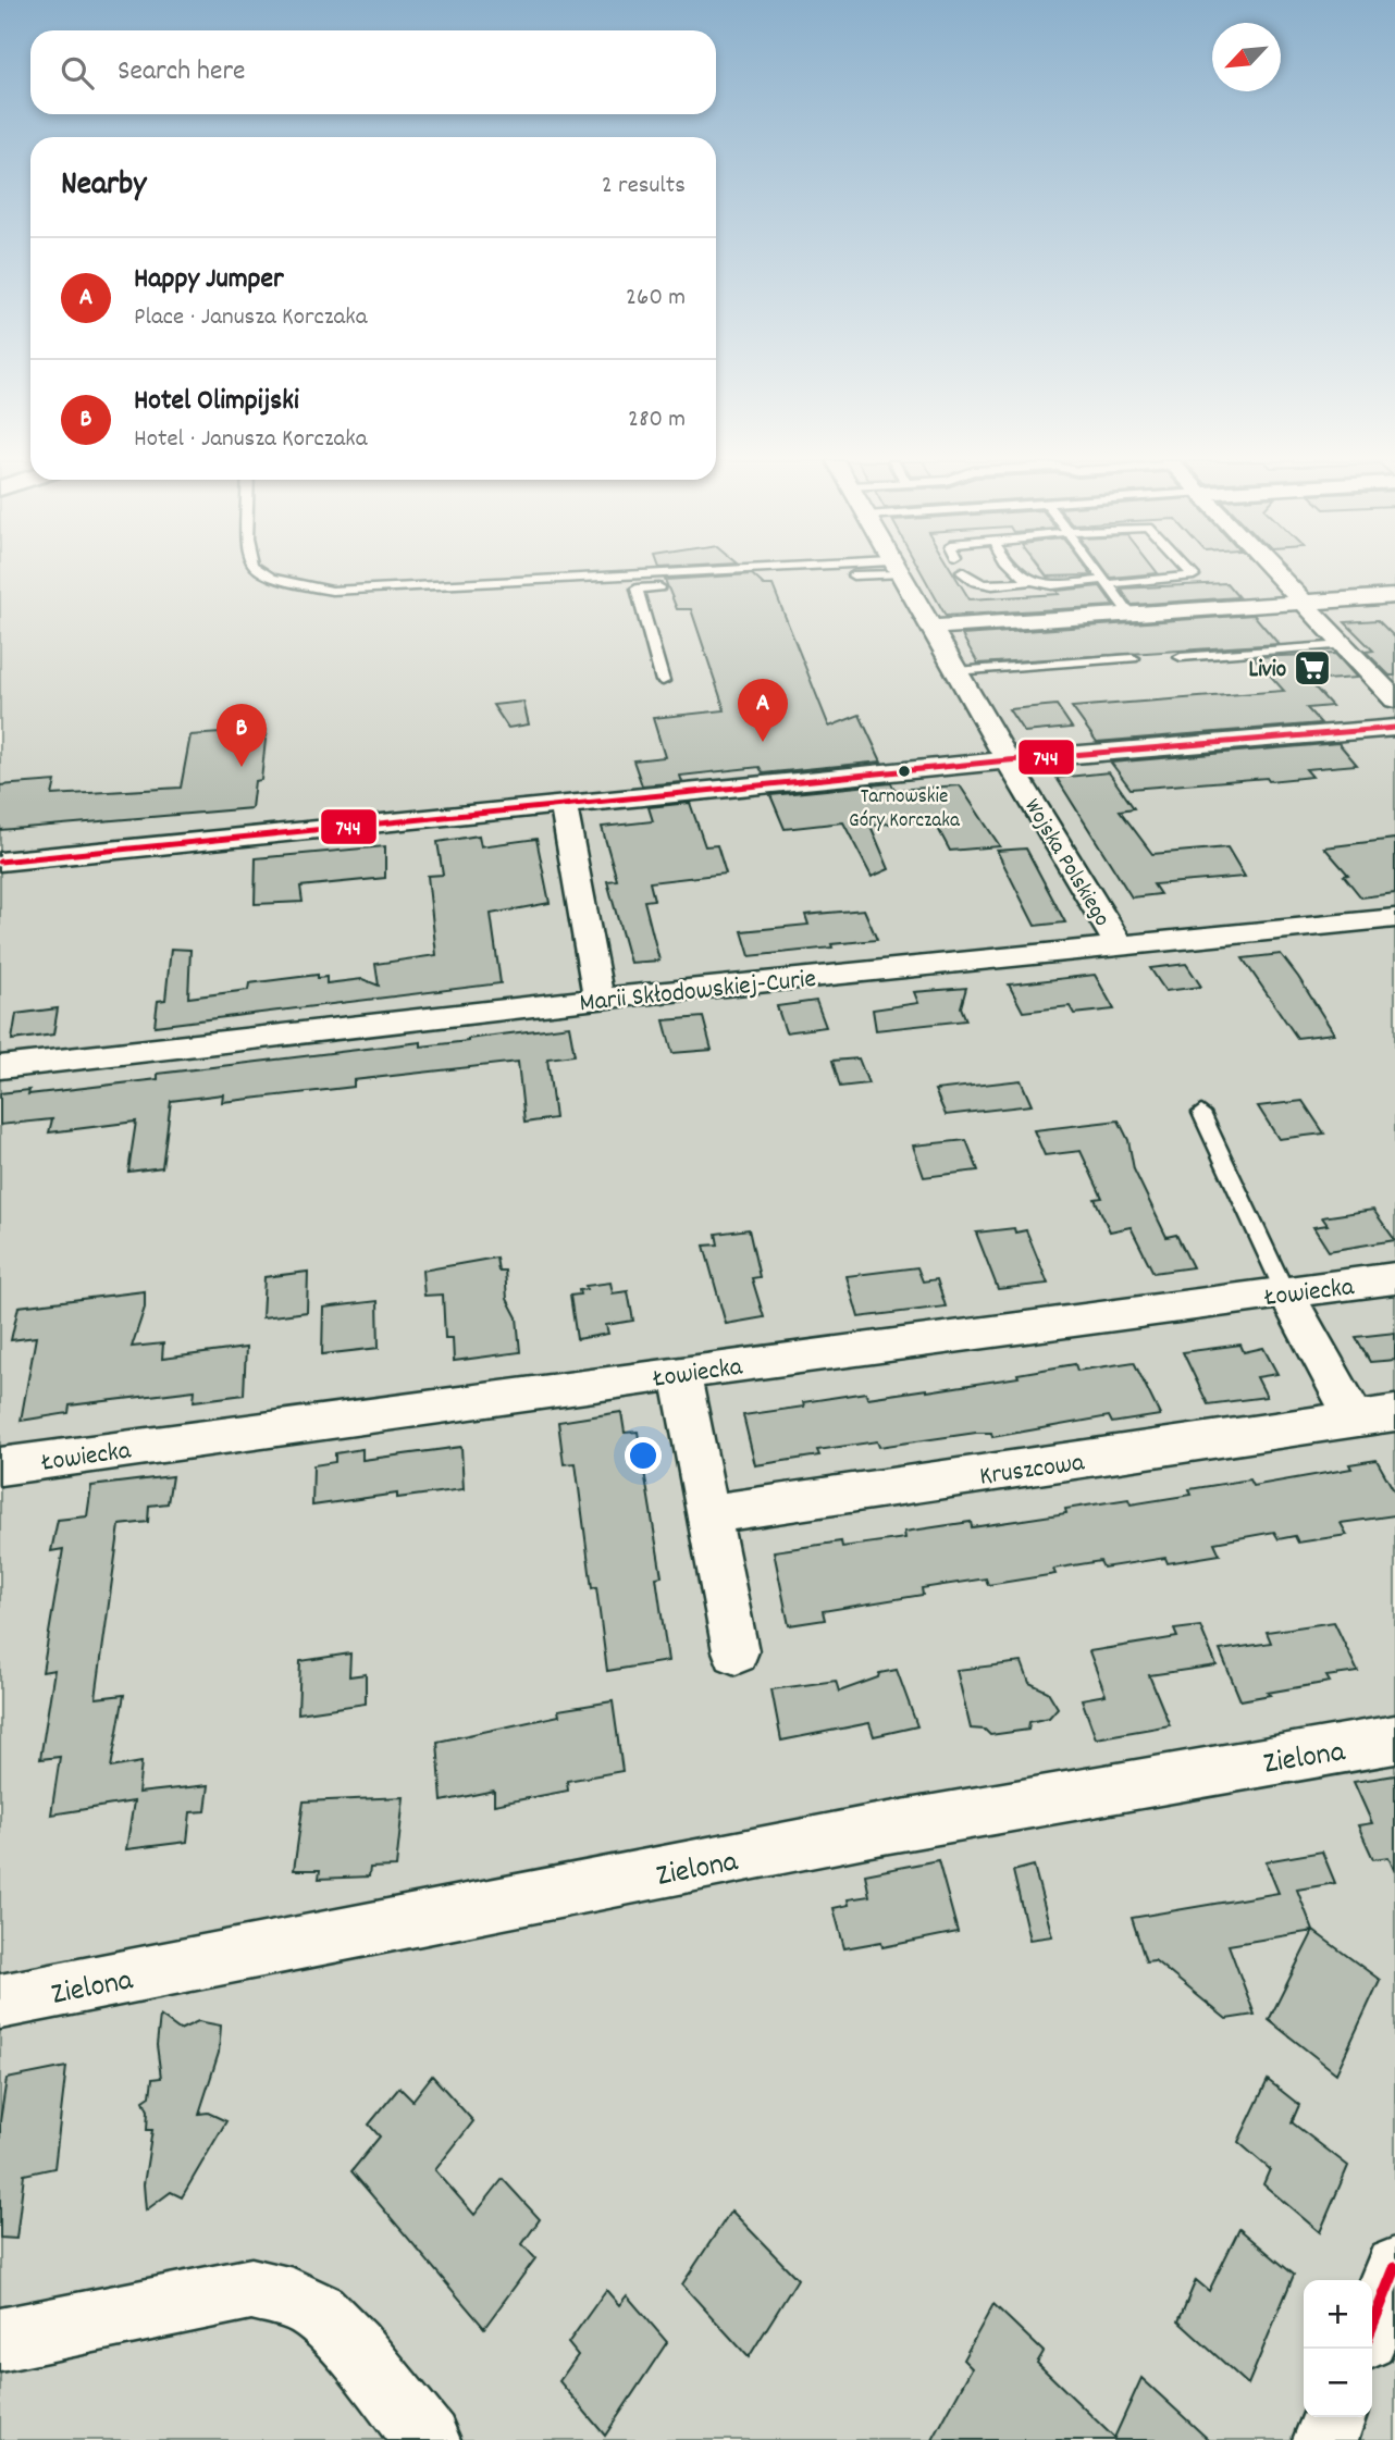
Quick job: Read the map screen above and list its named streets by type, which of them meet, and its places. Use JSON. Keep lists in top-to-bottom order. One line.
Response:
{"streets":{"street":["Wojska Polskiego","Marii Skłodowskiej-Curie","Łowiecka","Kruszcowa","Zielona"]},"crossings":[["Wojska Polskiego","Marii Skłodowskiej-Curie"],["Łowiecka","Kruszcowa"]],"places":{"supermarket":["Livio"],"other":["Tarnowskie Góry Korczaka"]},"lines":["transit line 744"],"north":"bottom left","page":{"search":"Search here","heading":["Nearby","2 results"],"list":[{"mark":"A","name":"Happy Jumper","note":"Place · Janusza Korczaka","value":"260 m"},{"mark":"B","name":"Hotel Olimpijski","note":"Hotel · Janusza Korczaka","value":"280 m"}],"pins":["A","B"],"map_buttons":["+","−"]}}
